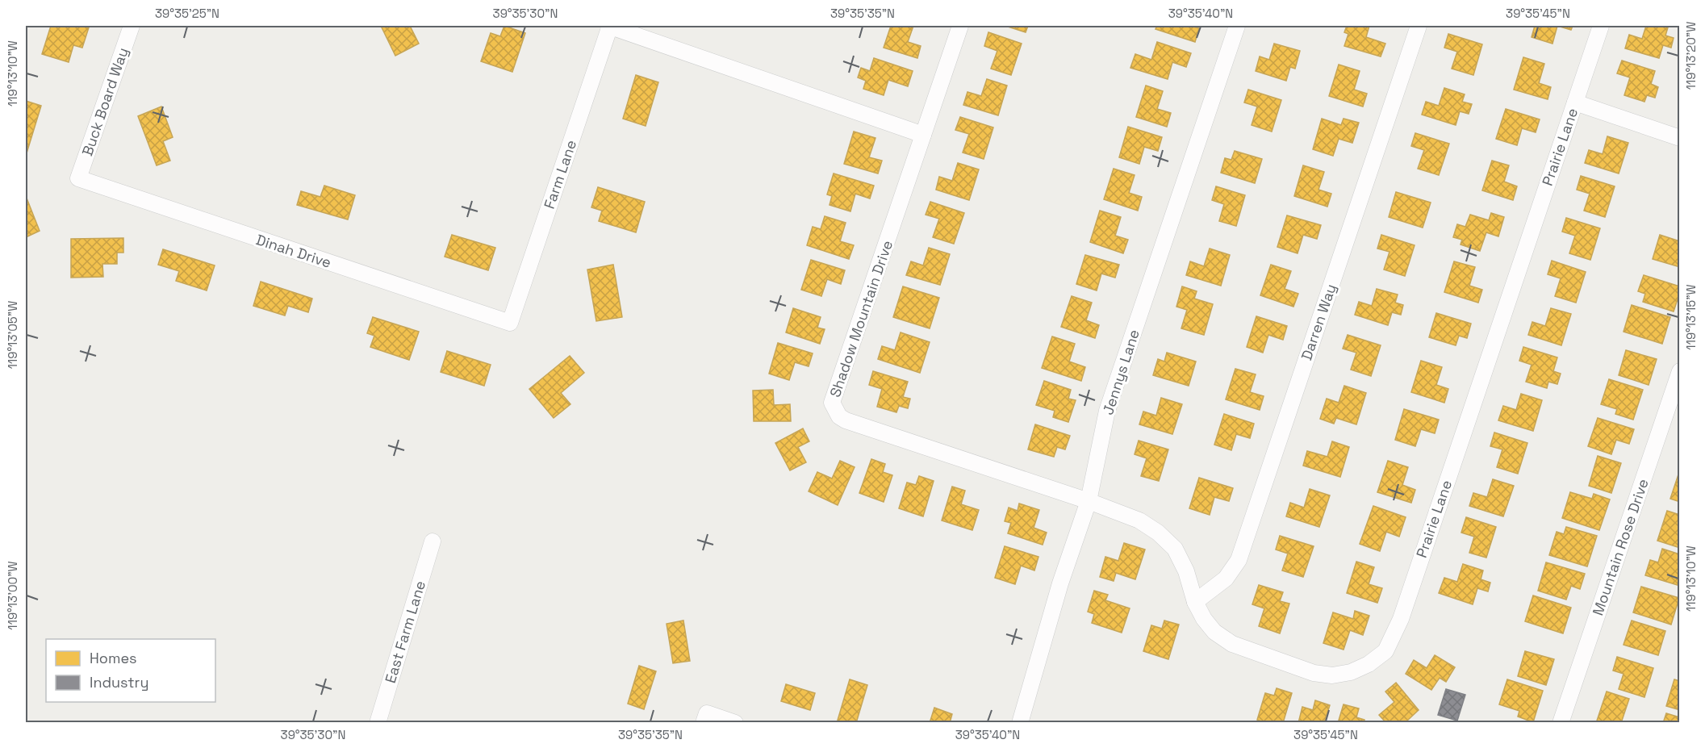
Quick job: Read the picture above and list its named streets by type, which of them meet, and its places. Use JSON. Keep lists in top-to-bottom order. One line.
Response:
{"streets":{"street":["Buck Board Way","Prairie Lane","Farm Lane","Dinah Drive","Shadow Mountain Drive","Darren Way","Jennys Lane","Mountain Rose Drive","East Farm Lane"]},"crossings":[["Buck Board Way","Dinah Drive"],["Prairie Lane","Shadow Mountain Drive"],["Prairie Lane","Darren Way"],["Prairie Lane","Jennys Lane"],["Farm Lane","Dinah Drive"],["Shadow Mountain Drive","Jennys Lane"]],"legend":["Homes","Industry"],"coordinates":["39°35'25\"N","39°35'30\"N","39°35'35\"N","39°35'40\"N","39°35'45\"N","119°13'20\"W","119°13'10\"W","119°13'15\"W","119°13'05\"W","119°13'00\"W"]}
